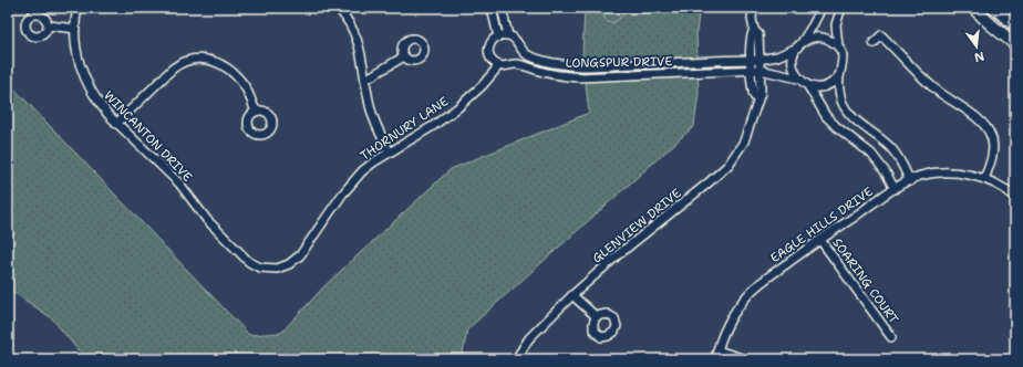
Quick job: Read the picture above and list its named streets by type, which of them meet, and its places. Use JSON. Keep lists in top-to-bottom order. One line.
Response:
{"streets":{"street":["LONGSPUR DRIVE","THORNURY LANE","WINCANTON DRIVE","EAGLE HILLS DRIVE","GLENVIEW DRIVE","SOARING COURT"]},"crossings":[["LONGSPUR DRIVE","THORNURY LANE"],["LONGSPUR DRIVE","GLENVIEW DRIVE"],["THORNURY LANE","WINCANTON DRIVE"],["EAGLE HILLS DRIVE","SOARING COURT"]],"north":"bottom"}
